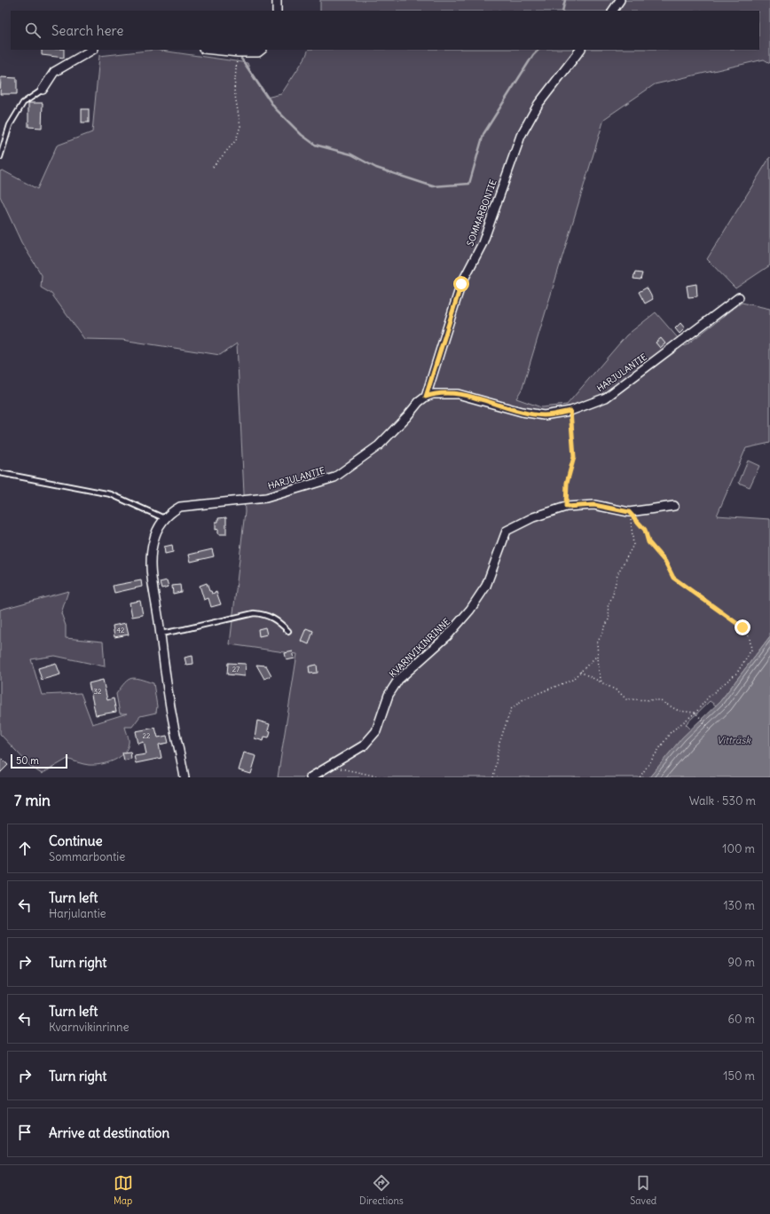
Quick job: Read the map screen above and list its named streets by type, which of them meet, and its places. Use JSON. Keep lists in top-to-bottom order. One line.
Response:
{"streets":{"street":["SOMMARBONTIE","HARJULANTIE","KVARNVIKINRINNE"]},"crossings":[["SOMMARBONTIE","HARJULANTIE"]],"water":["Vitträsk"],"house_numbers":["42","27","32","22"],"scale_bar":"50 m","page":{"search":"Search here","scale":"50 m","heading":["7 min","Walk · 530 m"],"list":[["Continue","Sommarbontie","100 m"],["Turn left","Harjulantie","130 m"],["Turn right","90 m"],["Turn left","Kvarnvikinrinne","60 m"],["Turn right","150 m"],"Arrive at destination"],"nav":["Map","Directions","Saved"]}}
